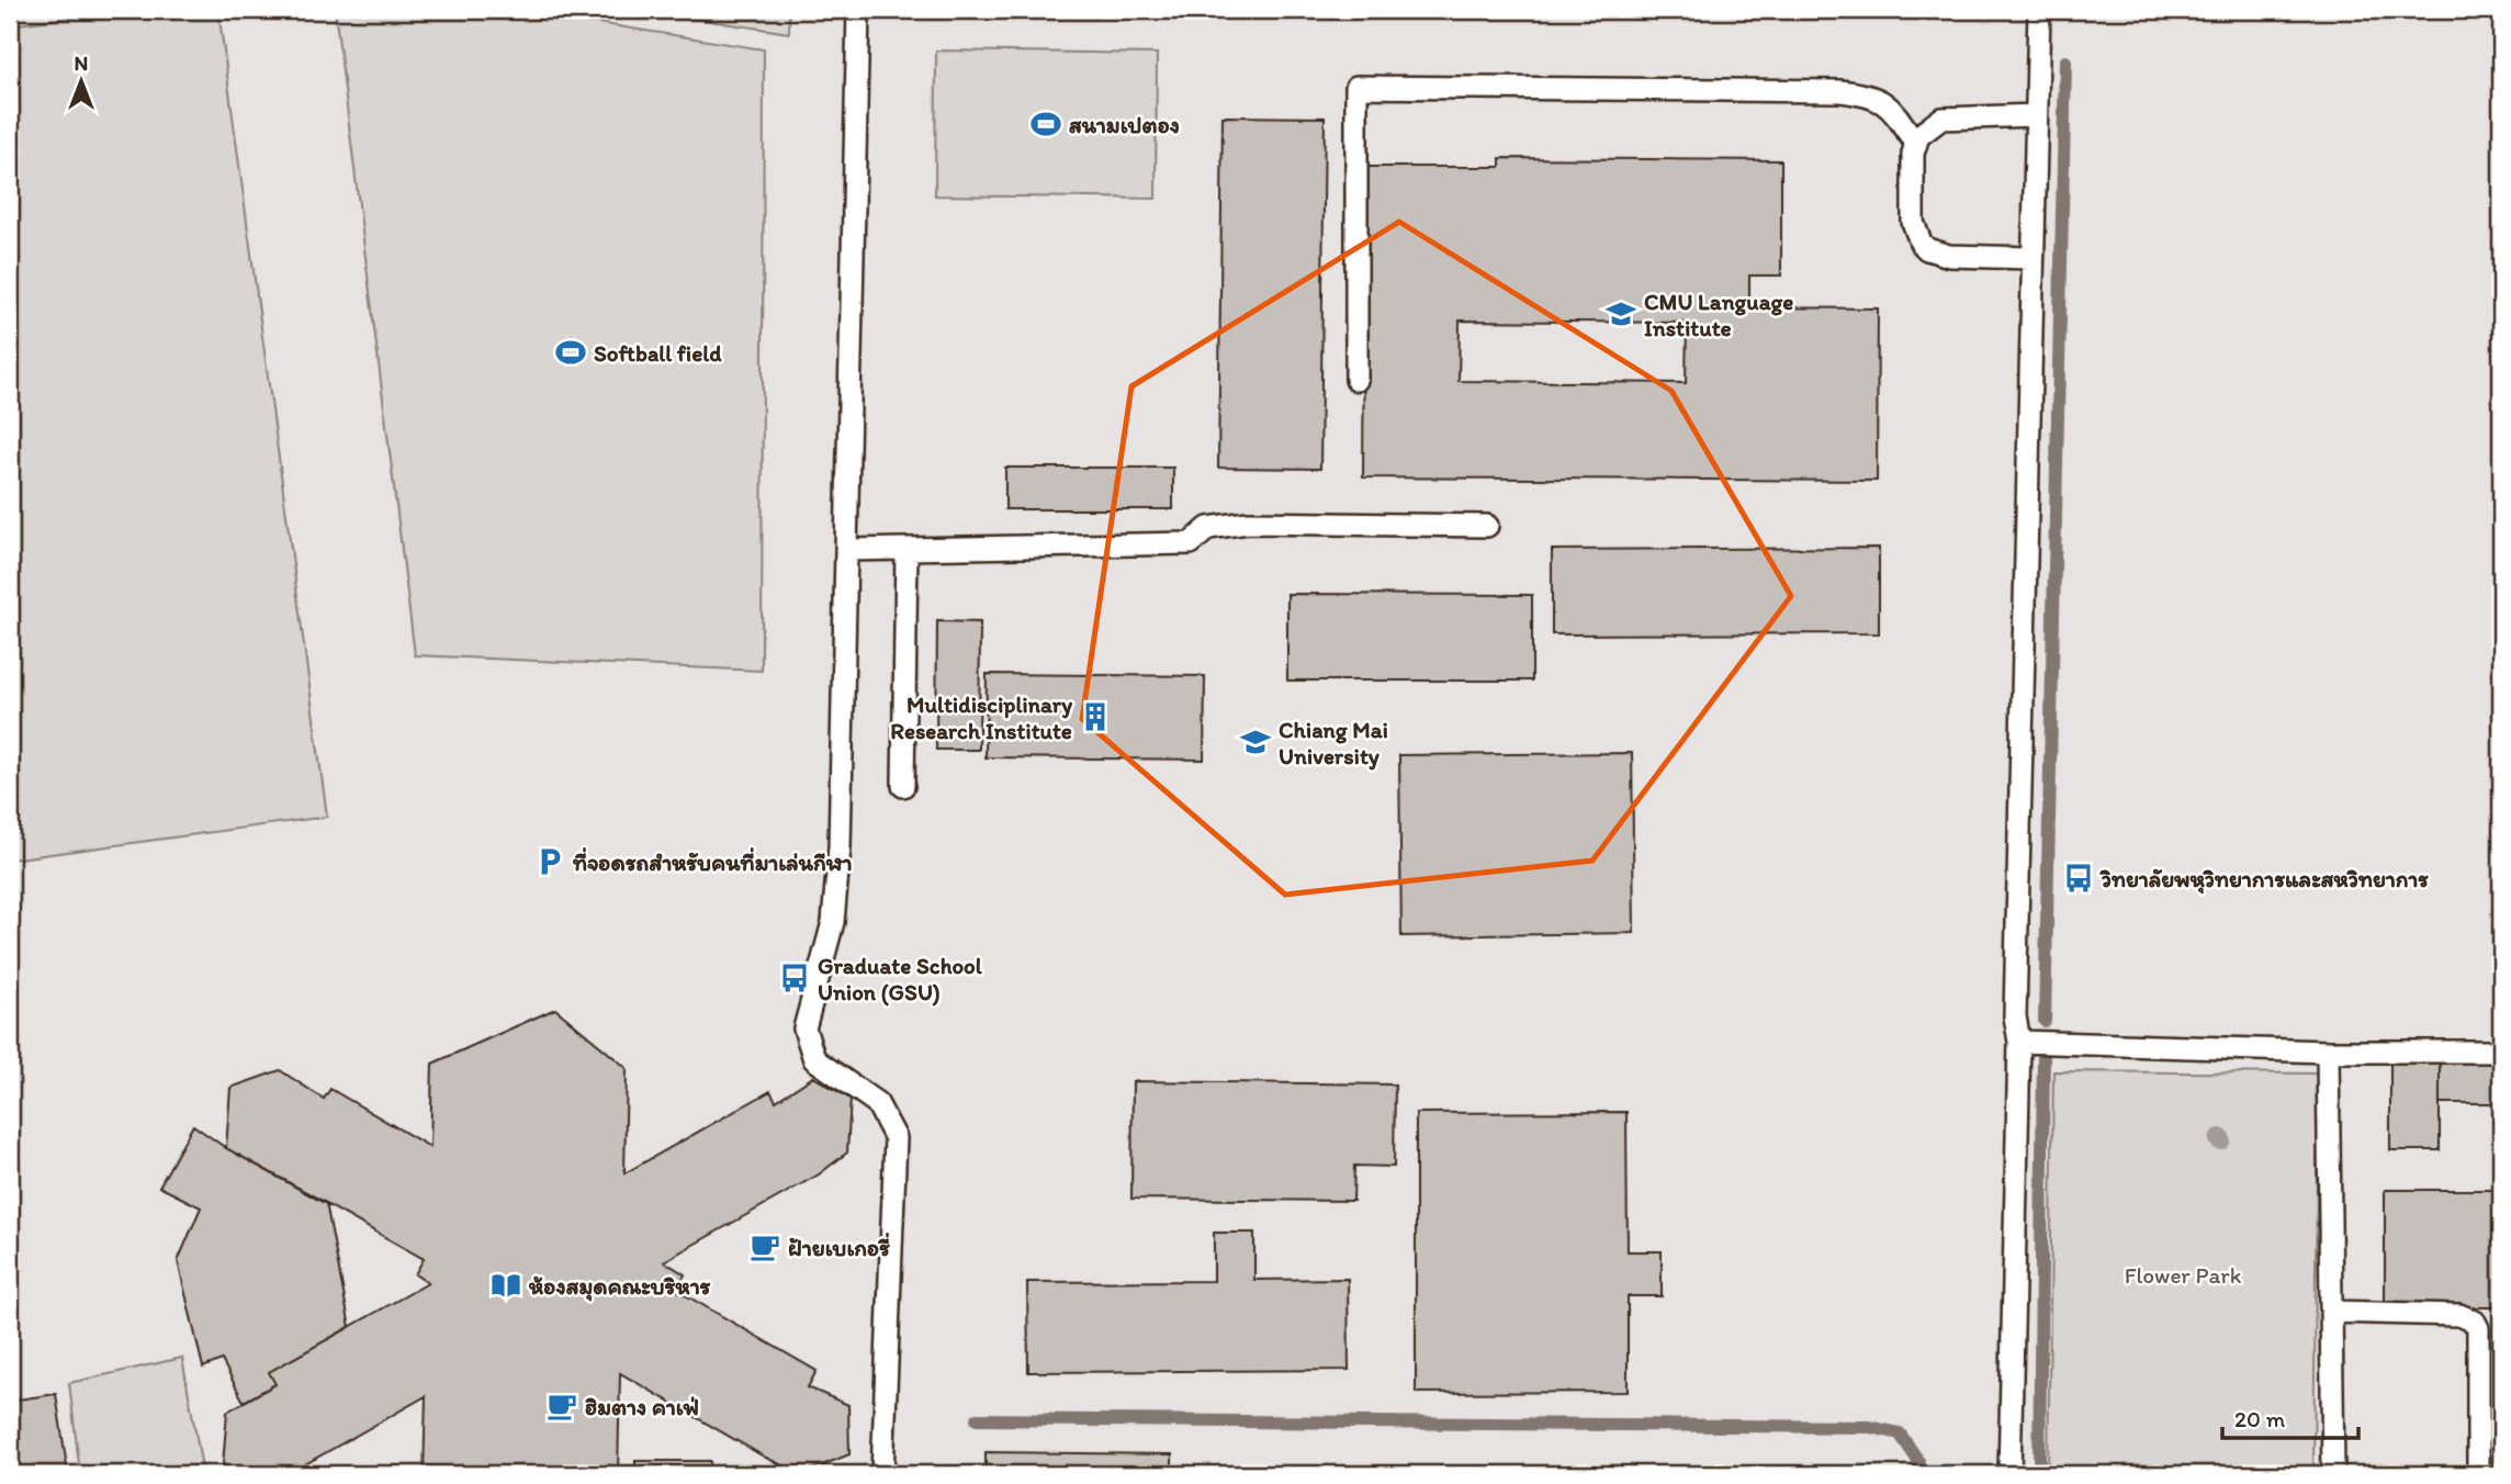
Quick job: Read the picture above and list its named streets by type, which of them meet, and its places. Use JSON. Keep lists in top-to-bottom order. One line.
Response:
{"parks":["Flower Park"],"places":{"sports":["สนามเปตอง","Softball field"],"school or university":["CMU Language Institute","Chiang Mai University"],"building":["Multidisciplinary Research Institute"],"parking":["ที่จอดรถสำหรับคนที่มาเล่นกีฬา"],"bus stop":["วิทยาลัยพหุวิทยาการและสหวิทยาการ","Graduate School Union (GSU)"],"cafe":["ฝ้ายเบเกอรี่","ฮิมตาง คาเฟ่"],"library":["ห้องสมุดคณะบริหาร"]},"scale_bar":"20 m","north":"top"}
